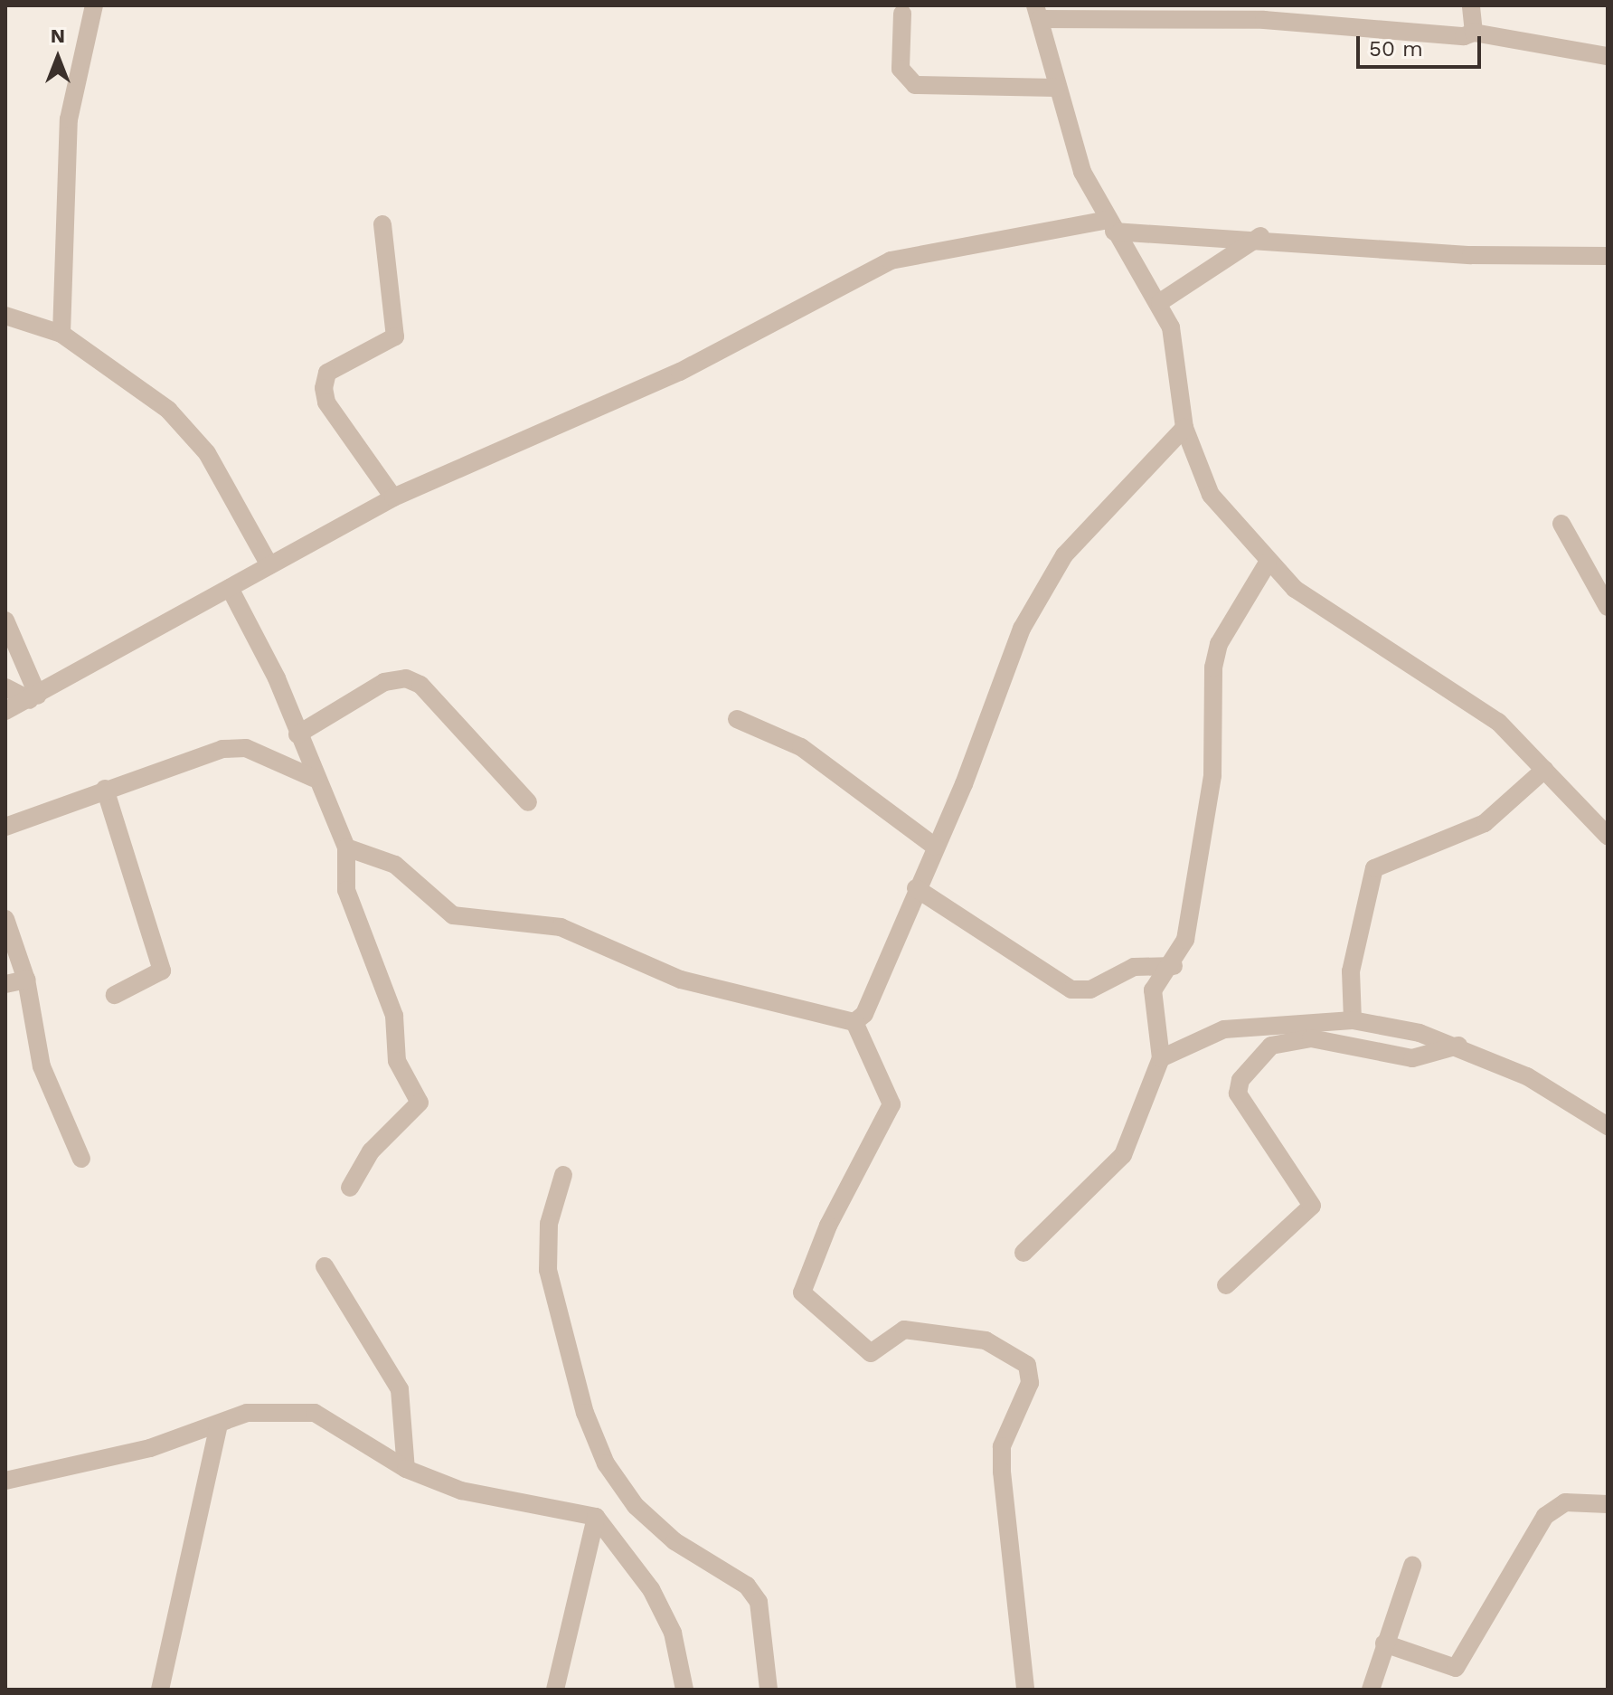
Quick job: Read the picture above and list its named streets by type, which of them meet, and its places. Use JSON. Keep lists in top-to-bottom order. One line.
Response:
{"scale_bar":"50 m","north":"top"}
